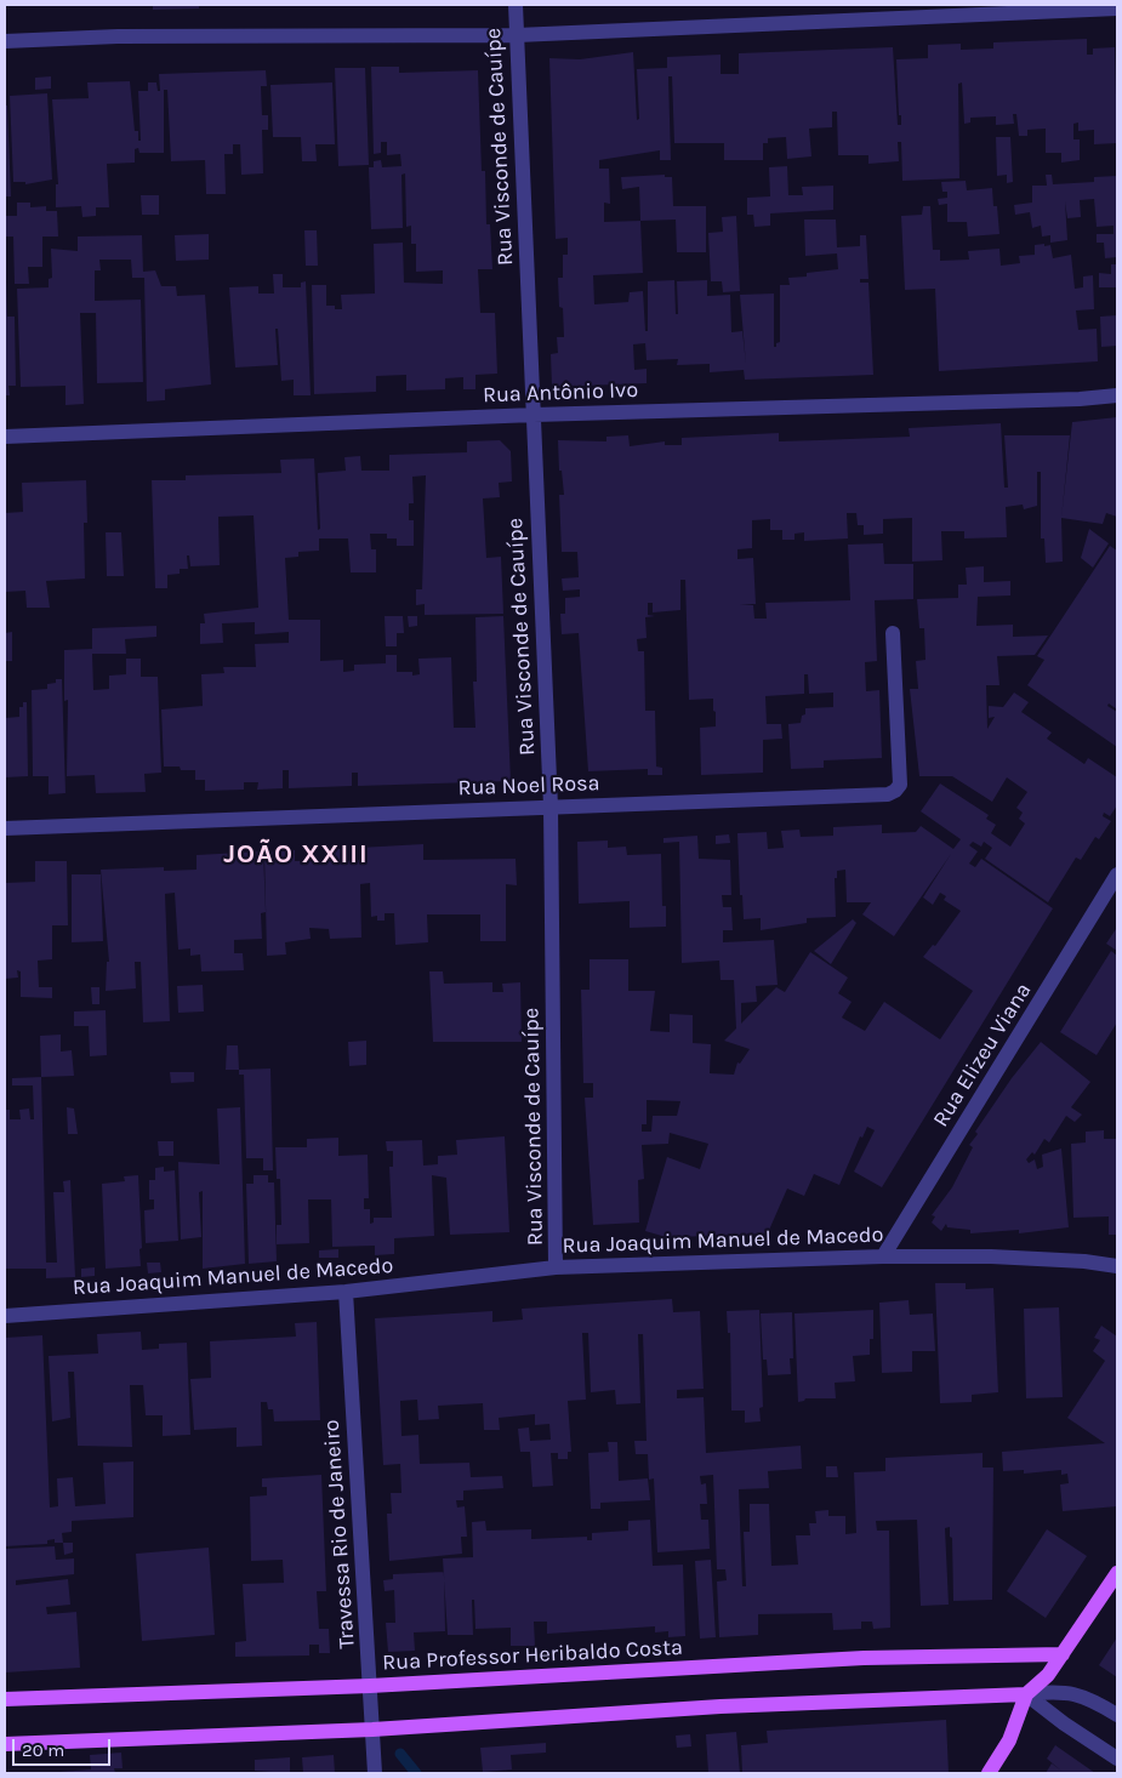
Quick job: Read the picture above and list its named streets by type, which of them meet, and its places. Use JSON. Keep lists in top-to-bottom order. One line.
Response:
{"streets":{"main road":["Rua Professor Heribaldo Costa"],"street":["Rua Visconde de Cauípe","Rua Antônio Ivo","Rua Noel Rosa","Rua Elizeu Viana","Rua Joaquim Manuel de Macedo","Travessa Rio de Janeiro"]},"crossings":[["Rua Visconde de Cauípe","Rua Antônio Ivo"],["Rua Visconde de Cauípe","Rua Noel Rosa"],["Rua Visconde de Cauípe","Rua Joaquim Manuel de Macedo"],["Rua Elizeu Viana","Rua Joaquim Manuel de Macedo"],["Rua Joaquim Manuel de Macedo","Travessa Rio de Janeiro"],["Travessa Rio de Janeiro","Rua Professor Heribaldo Costa"]],"districts":["JOÃO XXIII"],"scale_bar":"20 m"}
